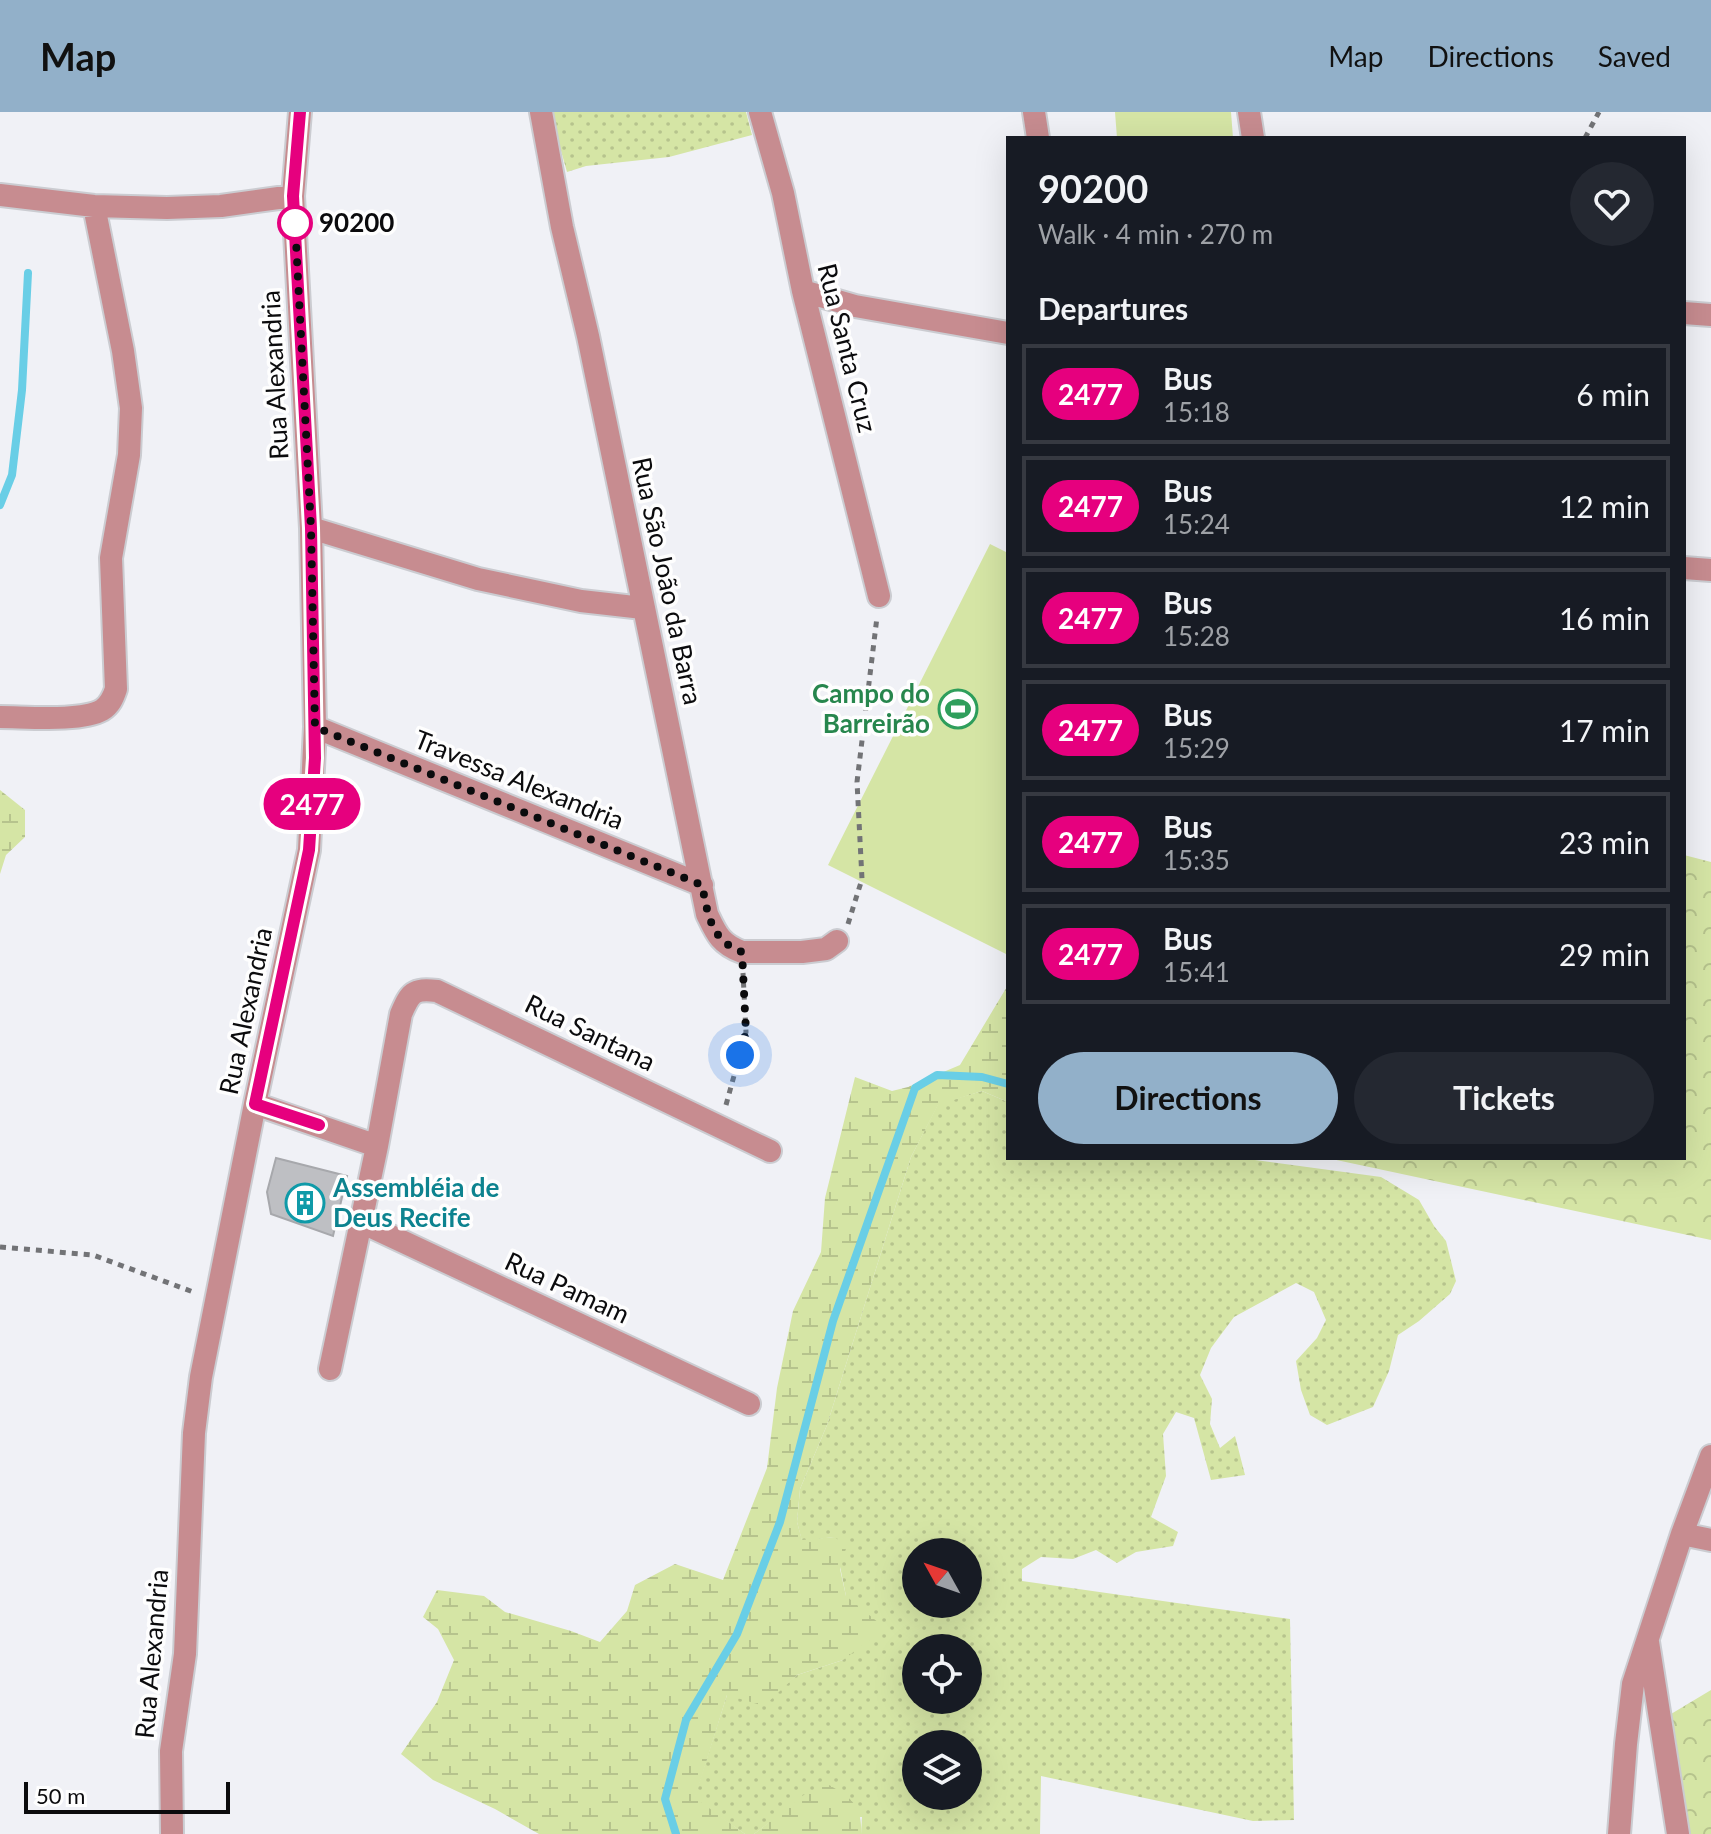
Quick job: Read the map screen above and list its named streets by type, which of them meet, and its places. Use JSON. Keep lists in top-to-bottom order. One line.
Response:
{"streets":{"street":["Rua Santa Cruz","Rua Alexandria","Rua São João da Barra","Travessa Alexandria","Rua Santana","Rua Pamam"]},"crossings":[["Rua Alexandria","Travessa Alexandria"],["Rua São João da Barra","Travessa Alexandria"]],"places":{"other":["90200"],"sports":["Campo do Barreirão"],"building":["Assembléia de Deus Recife"]},"lines":["bus line 2477"],"scale_bar":"50 m","north":"top left","page":{"header":"Map","nav":["Map","Directions","Saved"],"on_map":"2477","heading":[["90200","Walk · 4 min · 270 m"],"Departures"],"list":[{"mark":"2477","name":"Bus","note":"15:18","value":"6 min"},{"mark":"2477","name":"Bus","note":"15:24","value":"12 min"},{"mark":"2477","name":"Bus","note":"15:28","value":"16 min"},{"mark":"2477","name":"Bus","note":"15:29","value":"17 min"},{"mark":"2477","name":"Bus","note":"15:35","value":"23 min"},{"mark":"2477","name":"Bus","note":"15:41","value":"29 min"}],"buttons":["Directions","Tickets"],"scale":"50 m"}}
